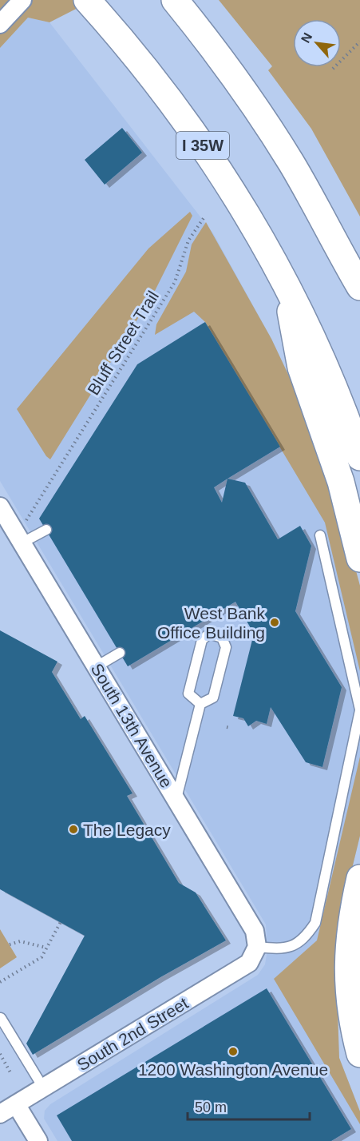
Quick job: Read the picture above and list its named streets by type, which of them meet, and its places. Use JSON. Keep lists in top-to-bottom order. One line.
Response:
{"streets":{"highway":["I 35W"],"street":["South 13th Avenue","South 2nd Street"],"path":["Bluff Street Trail"]},"crossings":[["Bluff Street Trail","South 13th Avenue"],["South 13th Avenue","South 2nd Street"]],"places":["West Bank Office Building","The Legacy","1200 Washington Avenue"],"scale_bar":"50 m","north":"top left"}
